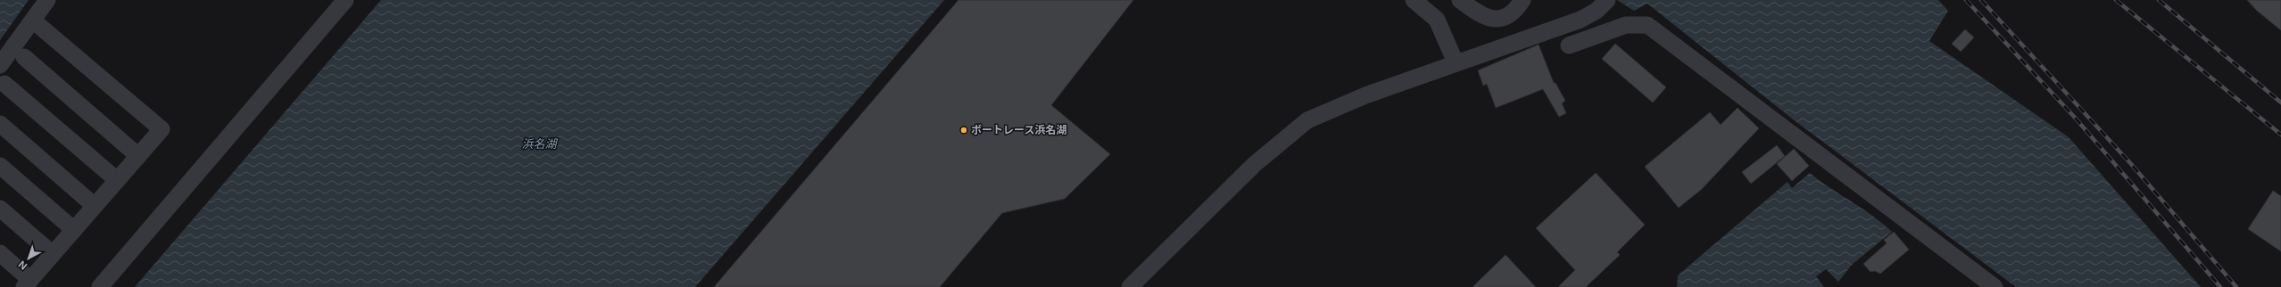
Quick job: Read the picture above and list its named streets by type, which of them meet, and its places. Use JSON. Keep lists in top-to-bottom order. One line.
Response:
{"water":["浜名湖"],"places":["ボートレース浜名湖"],"north":"bottom left"}
